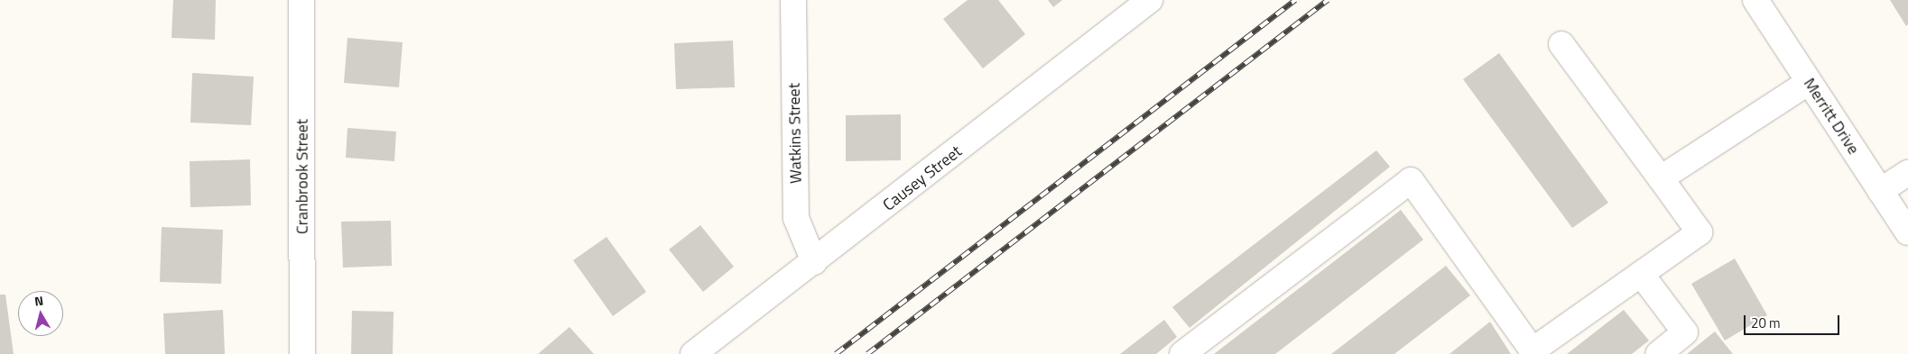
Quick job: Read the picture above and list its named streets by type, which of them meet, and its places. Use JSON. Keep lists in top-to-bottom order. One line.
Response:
{"streets":{"street":["Merritt Drive","Watkins Street","Cranbrook Street","Causey Street"]},"crossings":[["Watkins Street","Causey Street"]],"scale_bar":"20 m","north":"top"}
